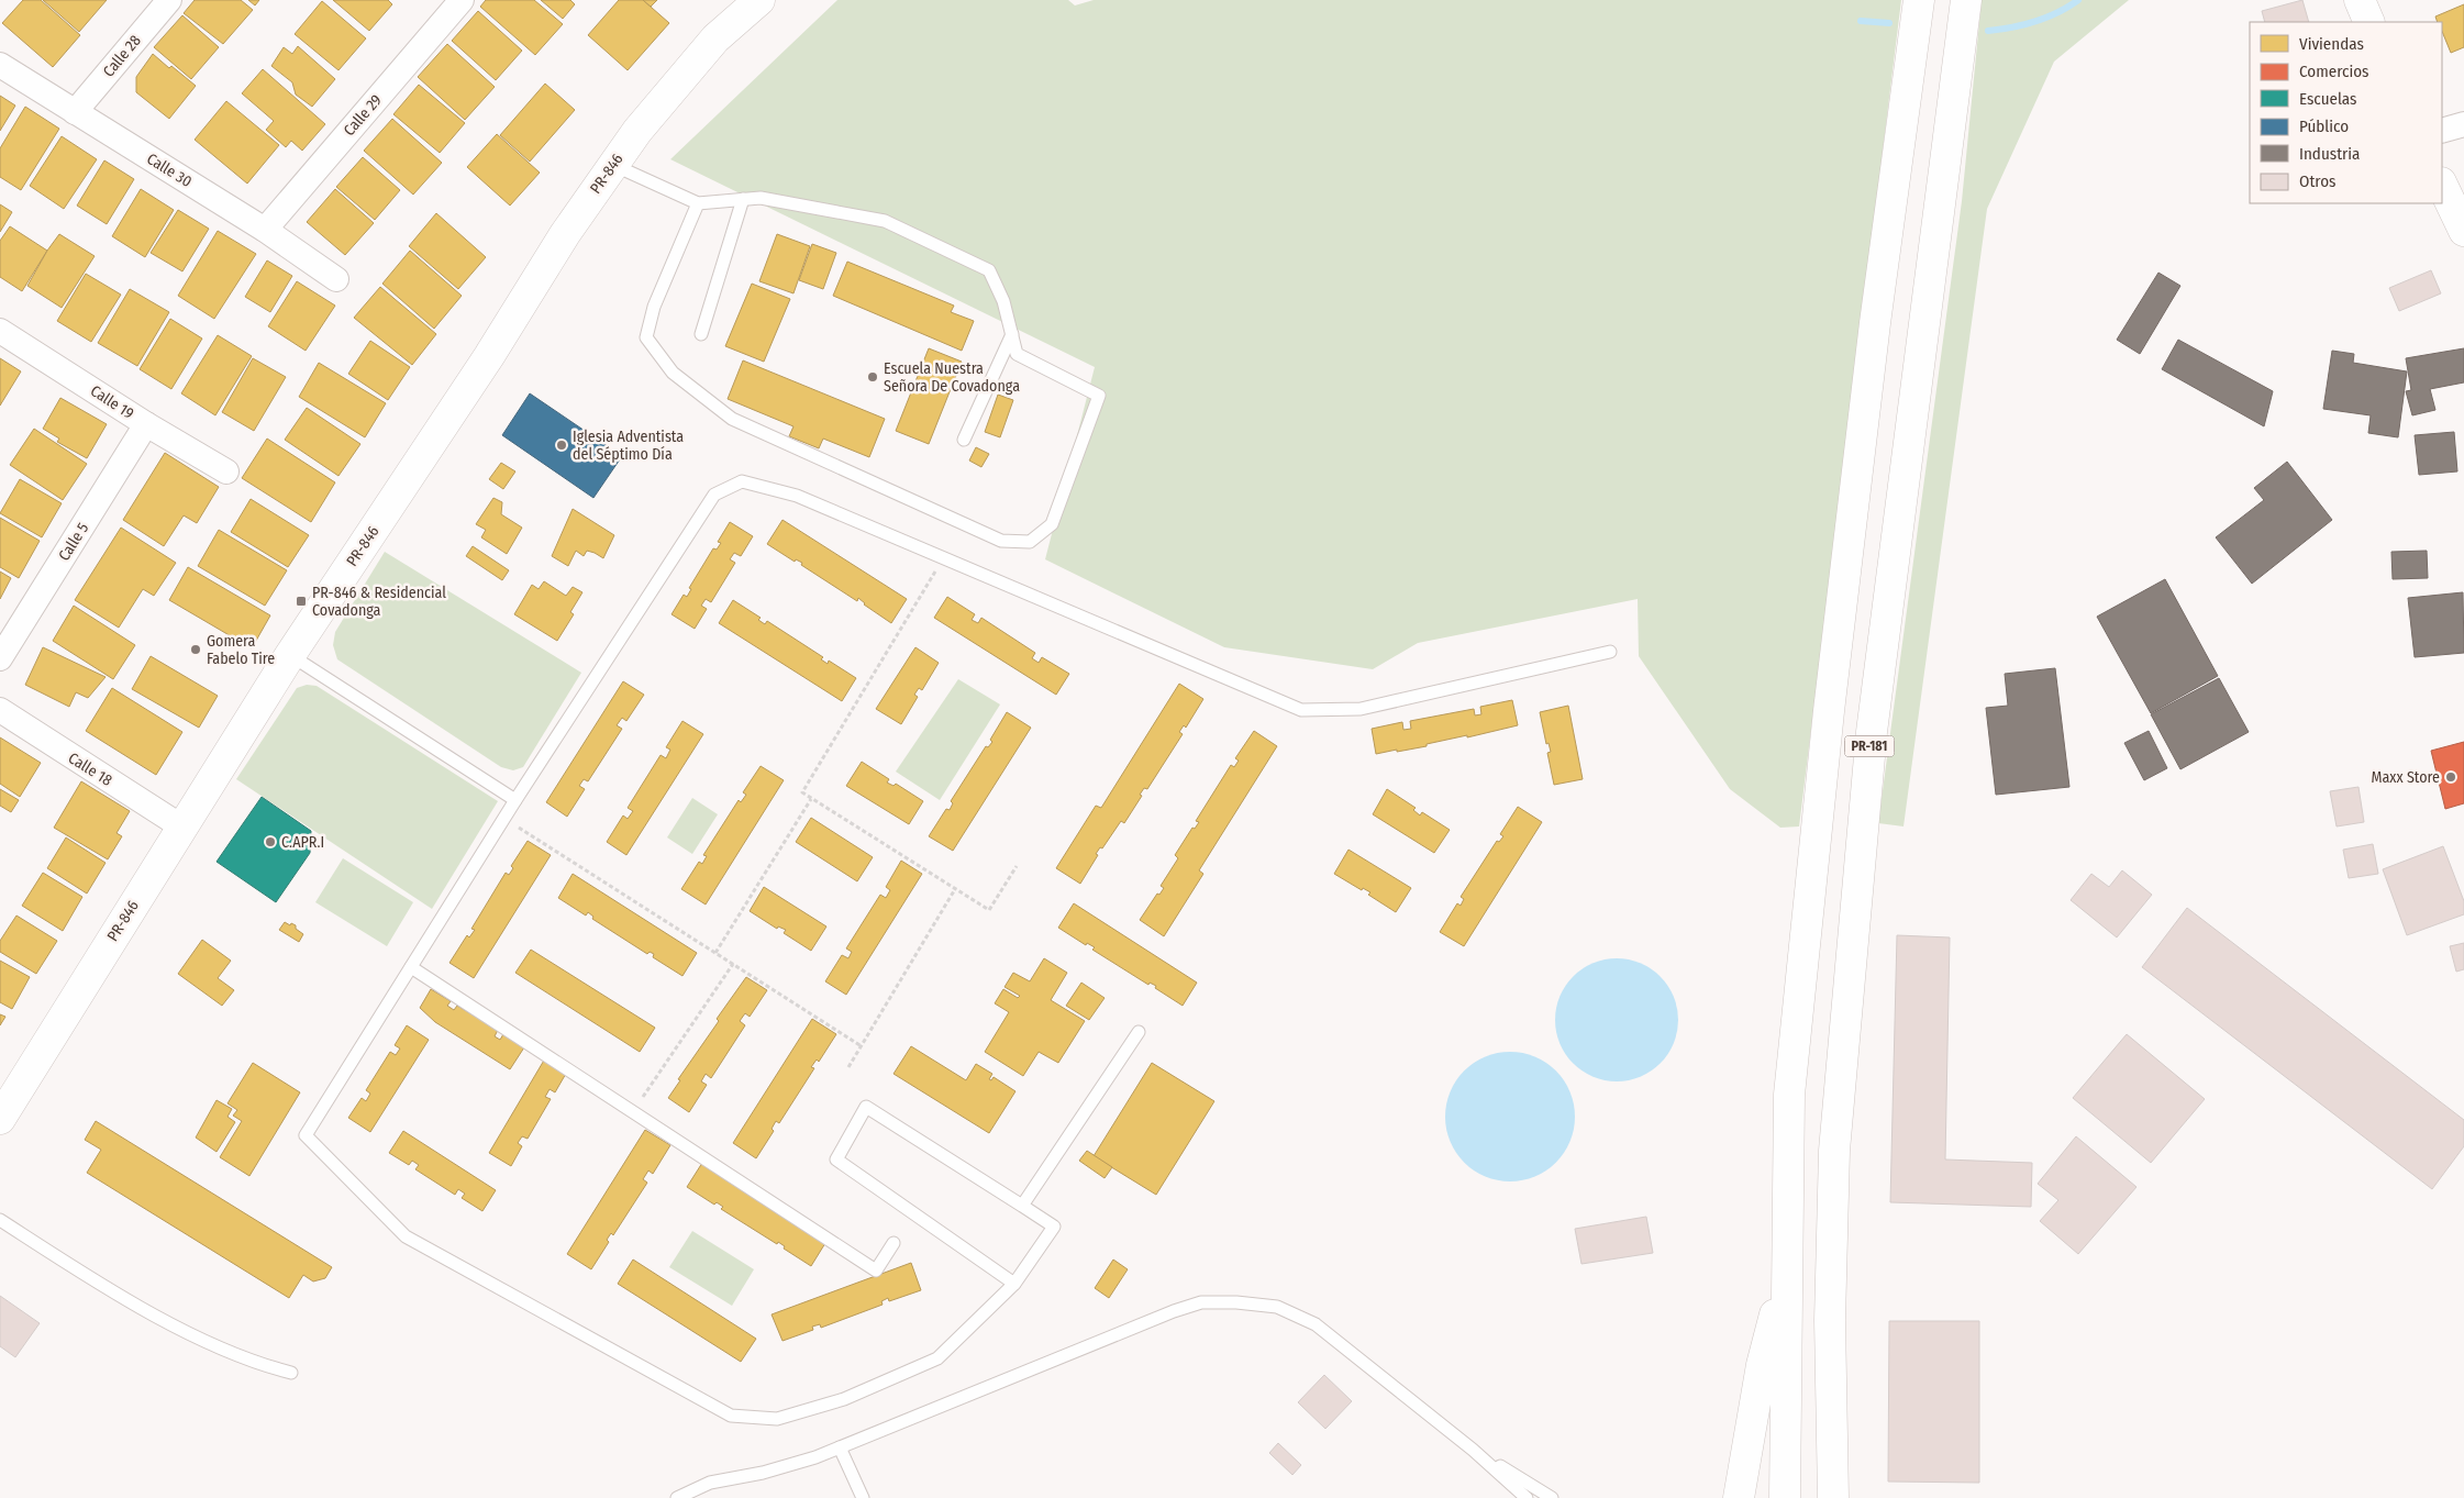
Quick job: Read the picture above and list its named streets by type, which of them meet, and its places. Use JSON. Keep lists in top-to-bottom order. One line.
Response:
{"streets":{"main road":["PR-846","PR-181"],"street":["Calle 28","Calle 29","Calle 30","Calle 19","Calle 5","Calle 18"]},"crossings":[["Calle 28","Calle 30"],["Calle 29","Calle 30"],["PR-846","Calle 18"],["Calle 19","Calle 5"]],"places":{"other":["Escuela Nuestra Señora De Covadonga","Iglesia Adventista del Séptimo Día","Gomera Fabelo Tire","Maxx Store","C.APR.I"],"transit":["PR-846 & Residencial Covadonga"]},"legend":["Viviendas","Comercios","Escuelas","Público","Industria","Otros"]}
